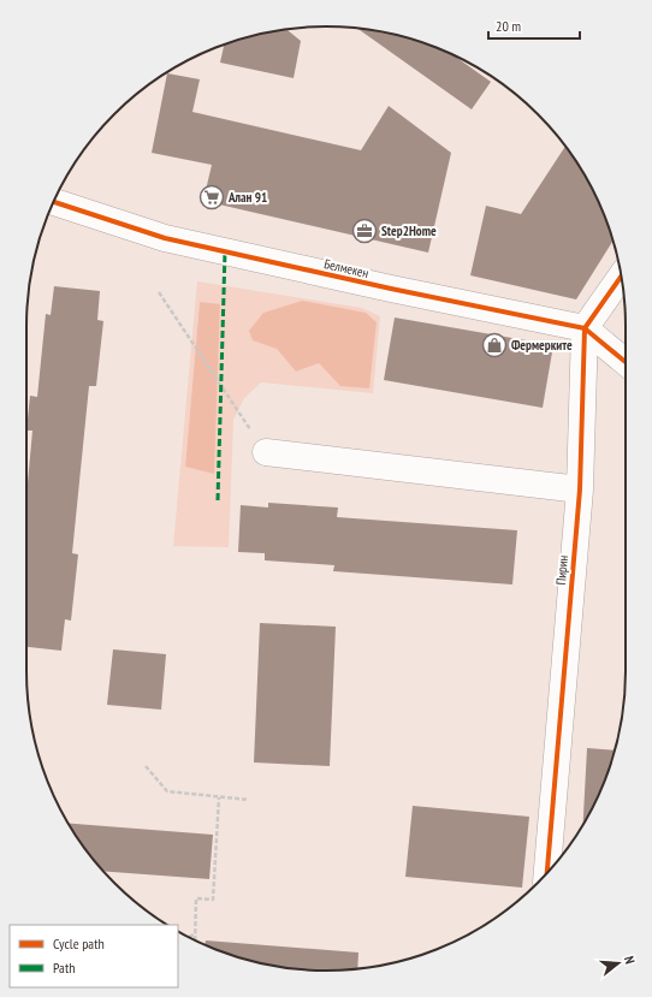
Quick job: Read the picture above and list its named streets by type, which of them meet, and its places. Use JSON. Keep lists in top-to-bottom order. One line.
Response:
{"streets":{"street":["Белмекен","Пирин"]},"crossings":[["Белмекен","Пирин"]],"places":{"supermarket":["Алан 91"],"office":["Step2Home"],"shop":["Фермерките"]},"legend":["Cycle path","Path"],"scale_bar":"20 m","north":"right"}
